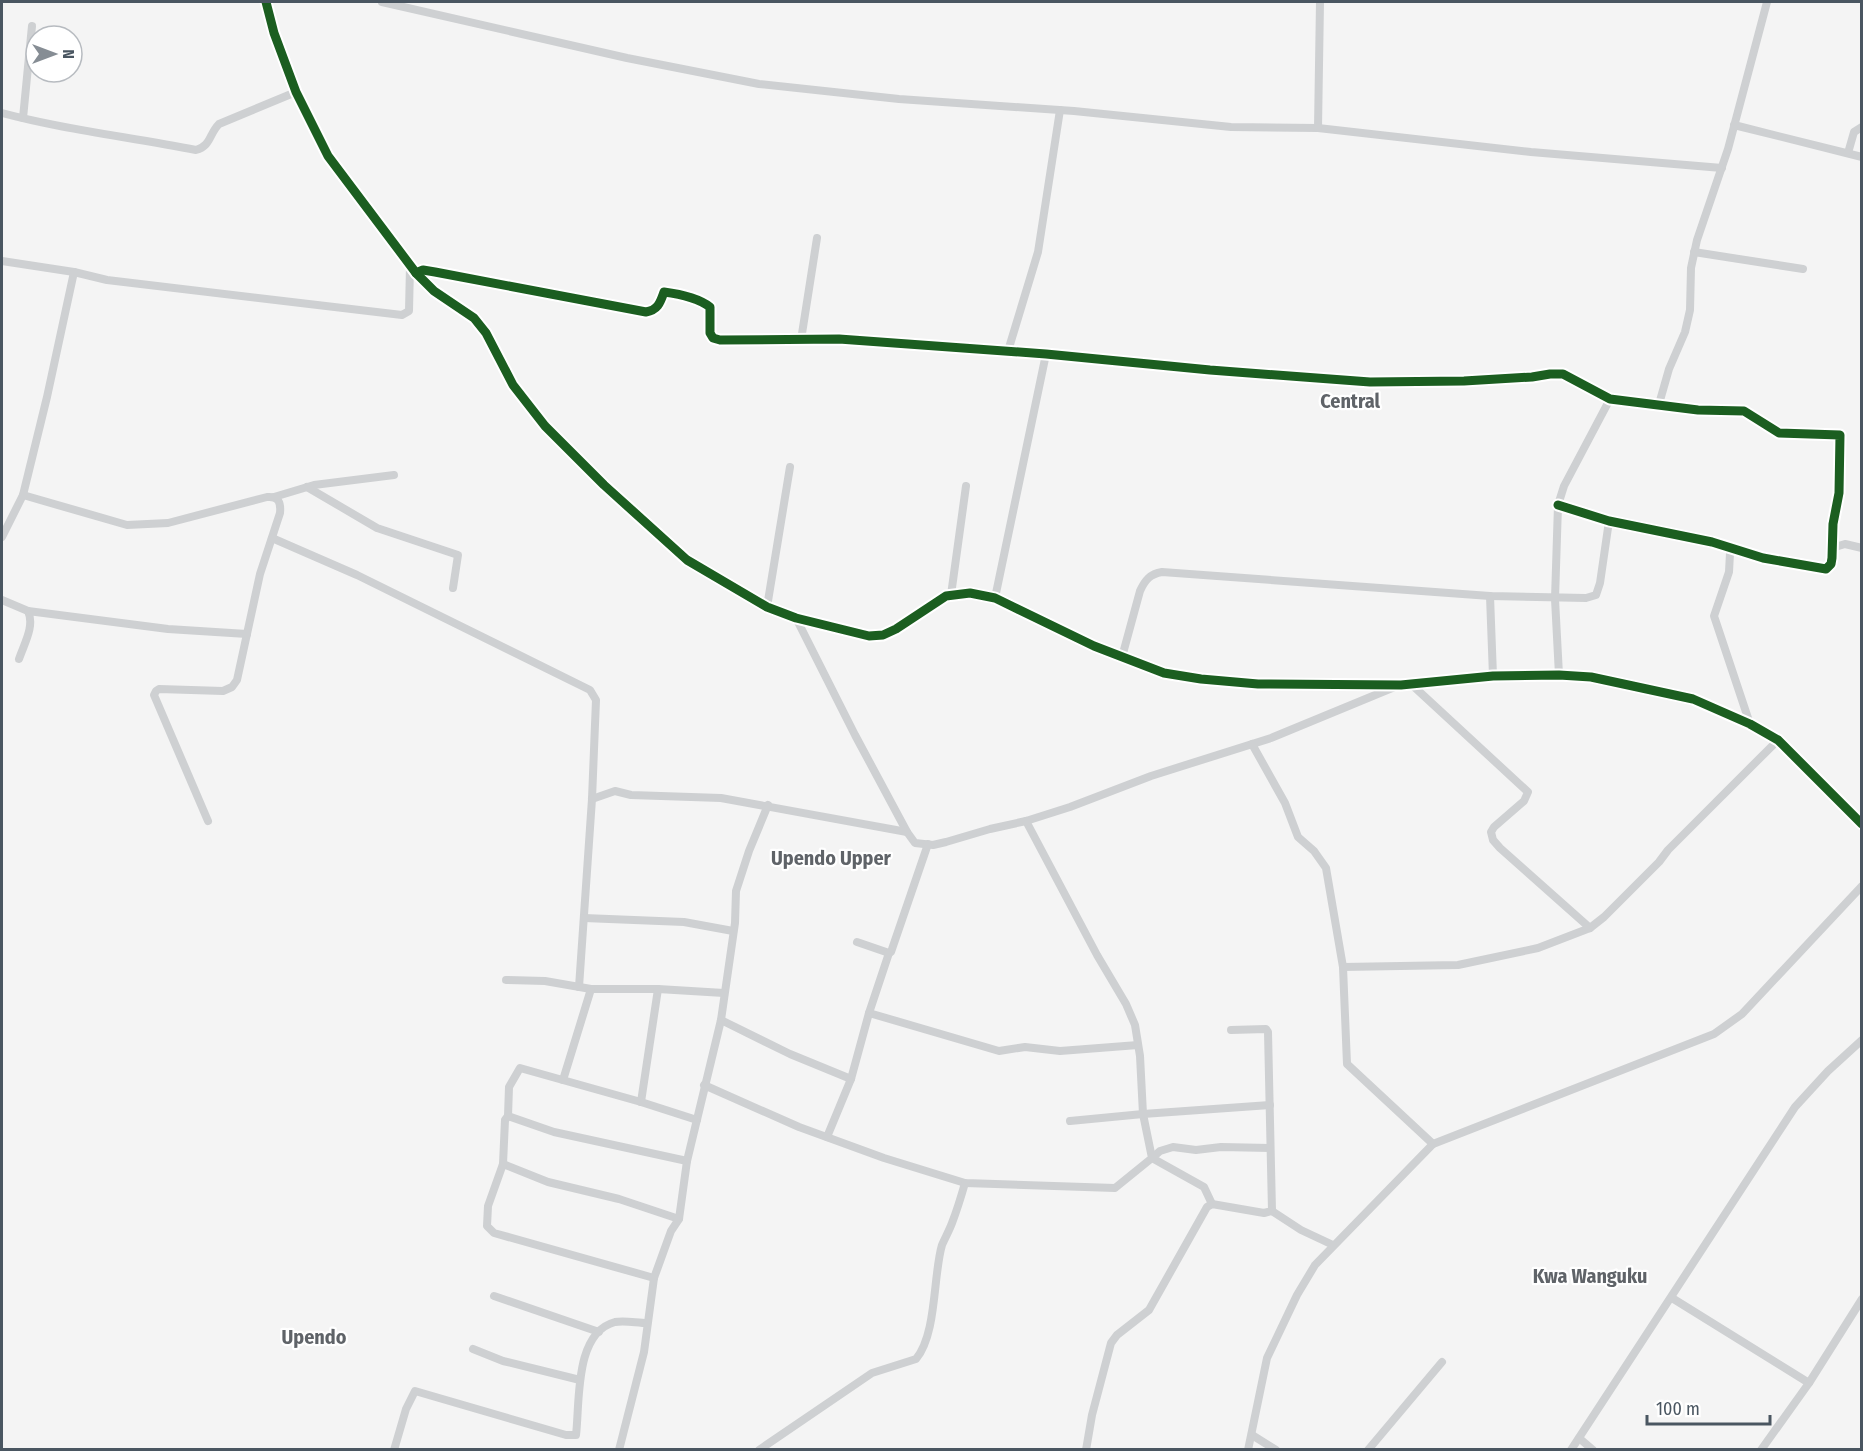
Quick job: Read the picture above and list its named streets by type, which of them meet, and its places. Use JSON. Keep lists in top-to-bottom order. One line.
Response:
{"districts":["Central","Upendo Upper","Kwa Wanguku","Upendo"],"scale_bar":"100 m","north":"right"}
